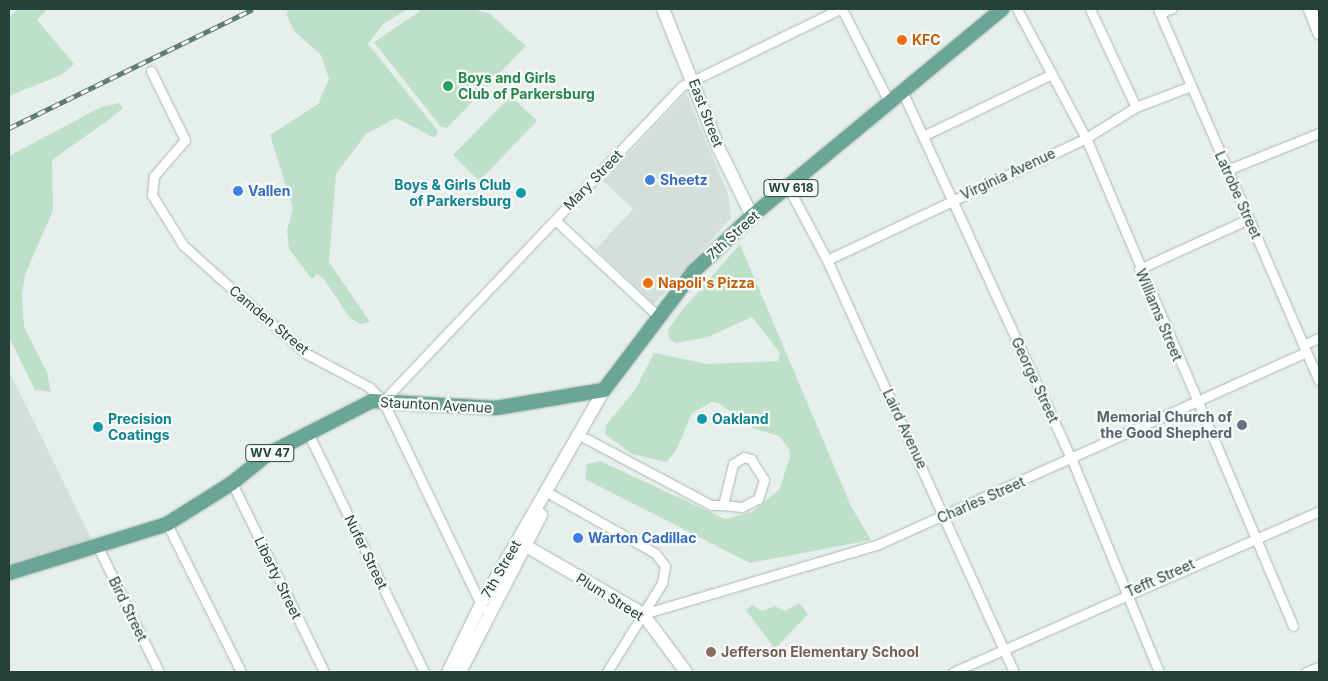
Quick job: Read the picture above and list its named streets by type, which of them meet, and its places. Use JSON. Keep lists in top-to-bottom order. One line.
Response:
{"streets":{"main road":["East Street","WV 618","7th Street","Staunton Avenue","WV 47","Plum Street"],"street":["Virginia Avenue","Mary Street","Latrobe Street","Williams Street","Camden Street","George Street","Laird Avenue","Charles Street","Nufer Street","Liberty Street","Tefft Street","Bird Street"]},"crossings":[["East Street","Mary Street"],["East Street","7th Street"],["Virginia Avenue","Latrobe Street"],["Virginia Avenue","Williams Street"],["Virginia Avenue","George Street"],["Virginia Avenue","Laird Avenue"],["Mary Street","Camden Street"],["Mary Street","Staunton Avenue"],["Latrobe Street","Charles Street"],["7th Street","Camden Street"],["7th Street","George Street"],["7th Street","Staunton Avenue"],["7th Street","Laird Avenue"],["7th Street","Plum Street"],["Williams Street","Charles Street"],["Williams Street","Tefft Street"],["Camden Street","Staunton Avenue"],["George Street","Charles Street"],["George Street","Tefft Street"],["Staunton Avenue","Nufer Street"],["Staunton Avenue","Liberty Street"],["Staunton Avenue","Bird Street"],["Laird Avenue","Charles Street"],["Laird Avenue","Tefft Street"],["Charles Street","Plum Street"]],"places":["KFC","Boys and Girls Club of Parkersburg","Sheetz","Vallen","Boys & Girls Club of Parkersburg","Napoli's Pizza","Oakland","Memorial Church of the Good Shepherd","Precision Coatings","Warton Cadillac","Jefferson Elementary School"]}
